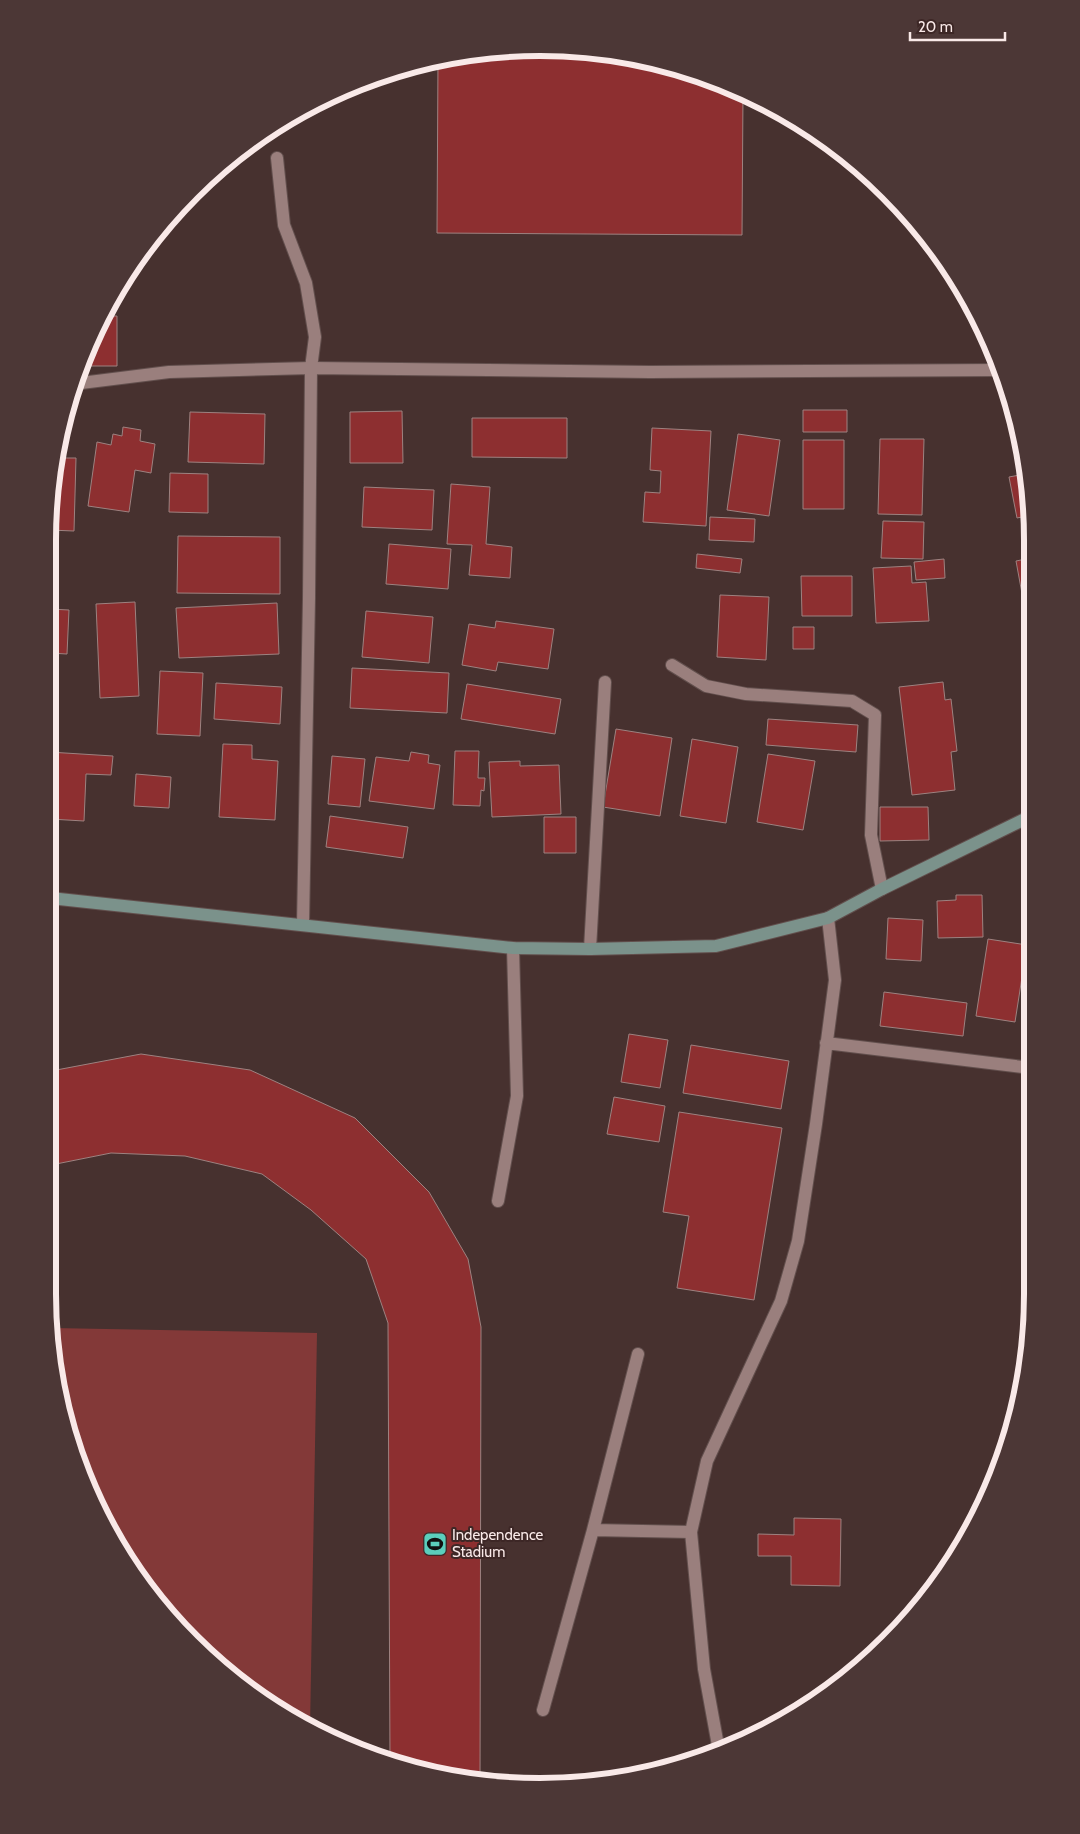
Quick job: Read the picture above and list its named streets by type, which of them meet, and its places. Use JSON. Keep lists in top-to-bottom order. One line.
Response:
{"places":{"sports":["Independence Stadium"]},"scale_bar":"20 m"}
